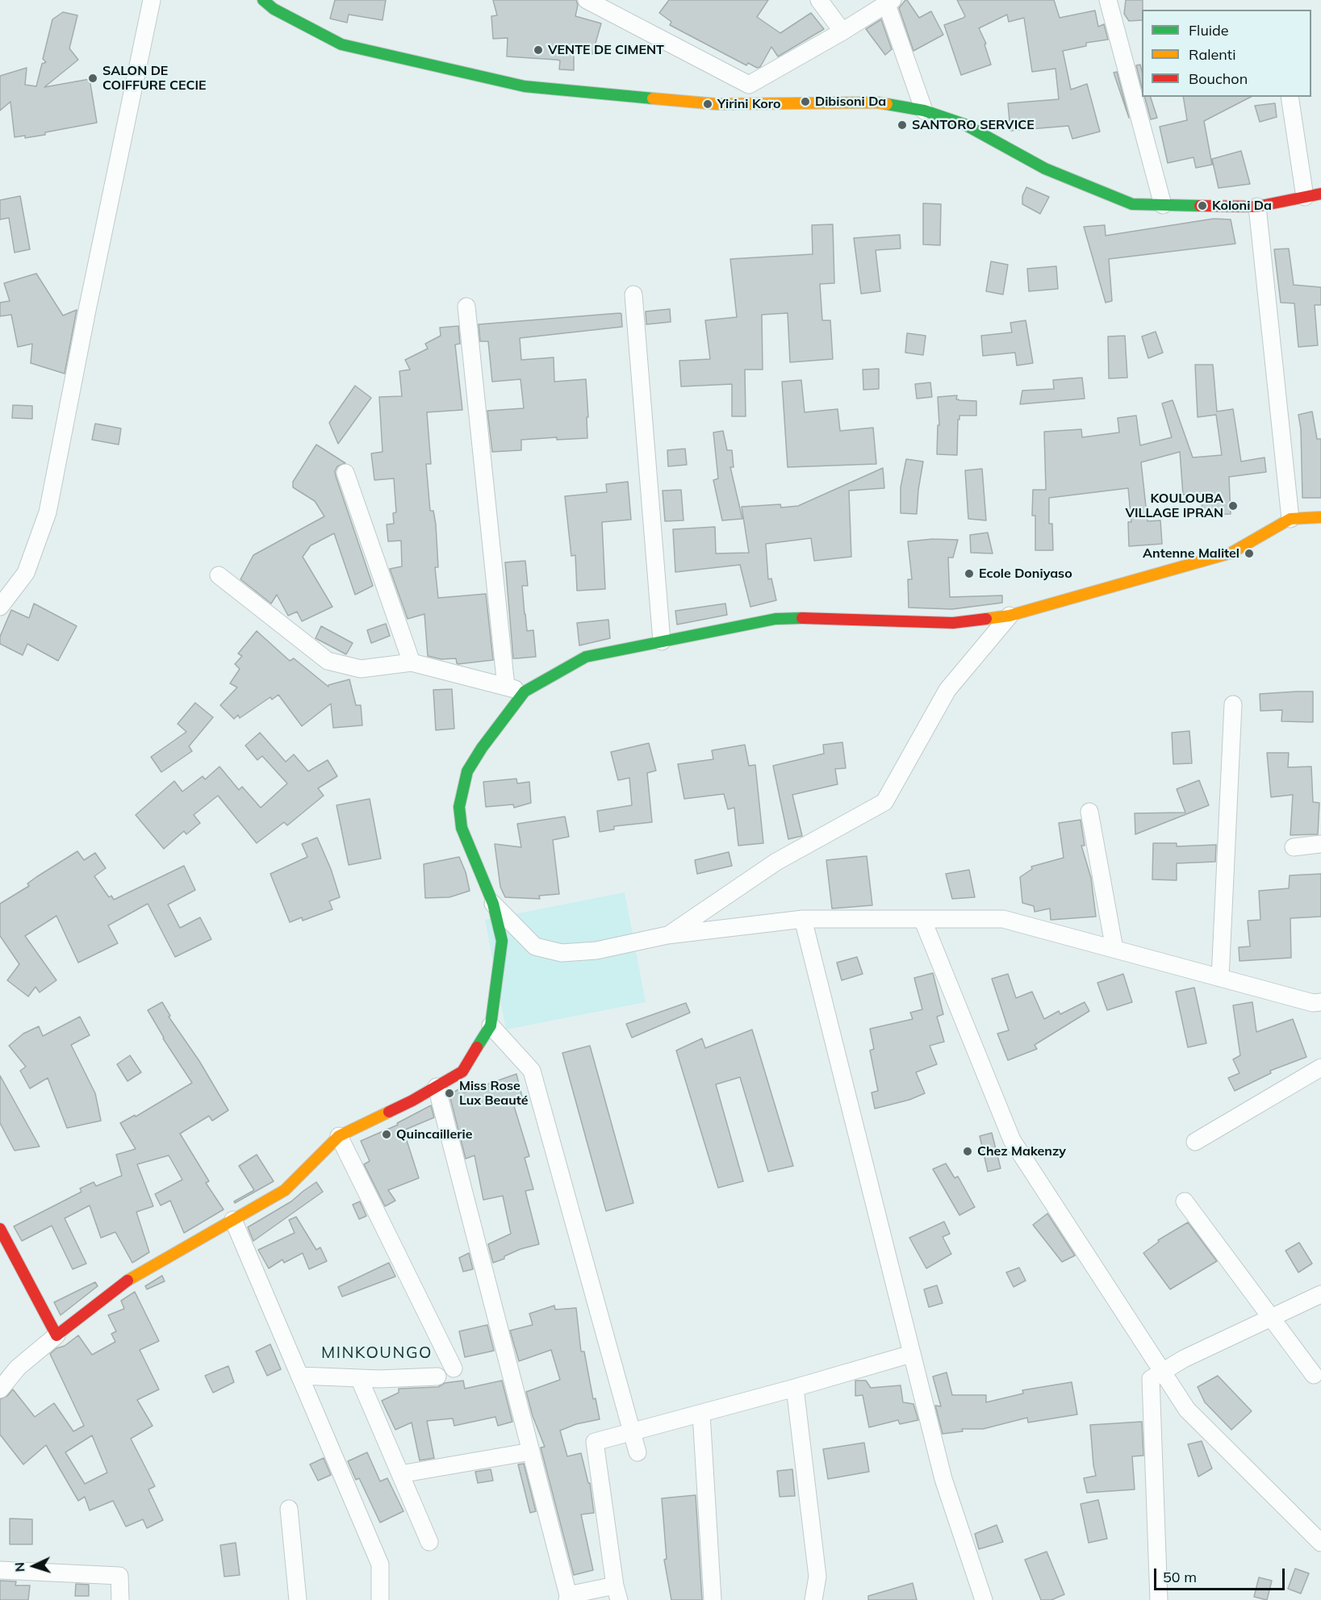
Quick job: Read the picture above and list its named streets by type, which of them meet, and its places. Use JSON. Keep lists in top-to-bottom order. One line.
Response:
{"districts":["MINKOUNGO"],"places":["VENTE DE CIMENT","SALON DE COIFFURE CECIE","Dibisoni Da","Yirini Koro","SANTORO SERVICE","Koloni Da","KOULOUBA VILLAGE IPRAN","Antenne Malitel","Ecole Doniyaso","Miss Rose Lux Beauté","Quincaillerie","Chez Makenzy"],"legend":["Fluide","Ralenti","Bouchon"],"scale_bar":"50 m","north":"left"}
